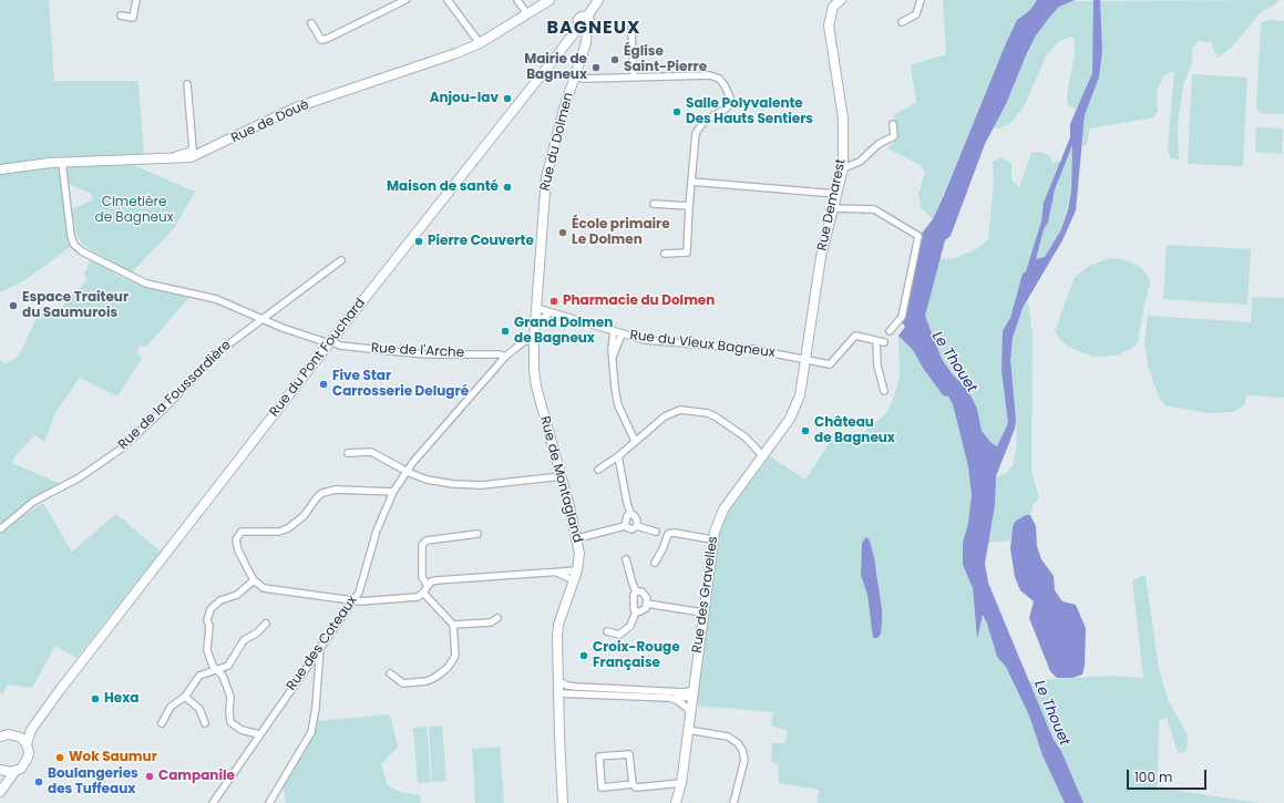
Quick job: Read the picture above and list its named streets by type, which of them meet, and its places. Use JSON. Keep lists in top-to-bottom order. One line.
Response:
{"streets":{"street":["Rue de Doué","Rue du Dolmen","Rue Demarest","Rue du Vieux Bagneux","Rue de l'Arche","Rue du Pont Fouchard","Rue de la Foussardière","Rue de Montagland","Rue des Gravelles","Rue des Coteaux"]},"crossings":[["Rue de Doué","Rue de l'Arche"],["Rue du Dolmen","Rue du Vieux Bagneux"],["Rue du Dolmen","Rue du Pont Fouchard"],["Rue du Dolmen","Rue de Montagland"],["Rue du Dolmen","Rue des Coteaux"],["Rue Demarest","Rue du Vieux Bagneux"],["Rue Demarest","Rue des Gravelles"],["Rue du Vieux Bagneux","Rue des Gravelles"],["Rue de l'Arche","Rue du Pont Fouchard"],["Rue de l'Arche","Rue de la Foussardière"],["Rue de l'Arche","Rue des Coteaux"],["Rue de Montagland","Rue des Coteaux"]],"districts":["BAGNEUX"],"water":["Le Thouet"],"parks":["Cimetière de Bagneux"],"places":["Église Saint-Pierre","Mairie de Bagneux","Anjou-lav","Salle Polyvalente Des Hauts Sentiers","Maison de santé","École primaire Le Dolmen","Pierre Couverte","Pharmacie du Dolmen","Espace Traiteur du Saumurois","Grand Dolmen de Bagneux","Five Star Carrosserie Delugré","Château de Bagneux","Croix-Rouge Française","Hexa","Wok Saumur","Campanile","Boulangeries des Tuffeaux"],"scale_bar":"100 m"}
